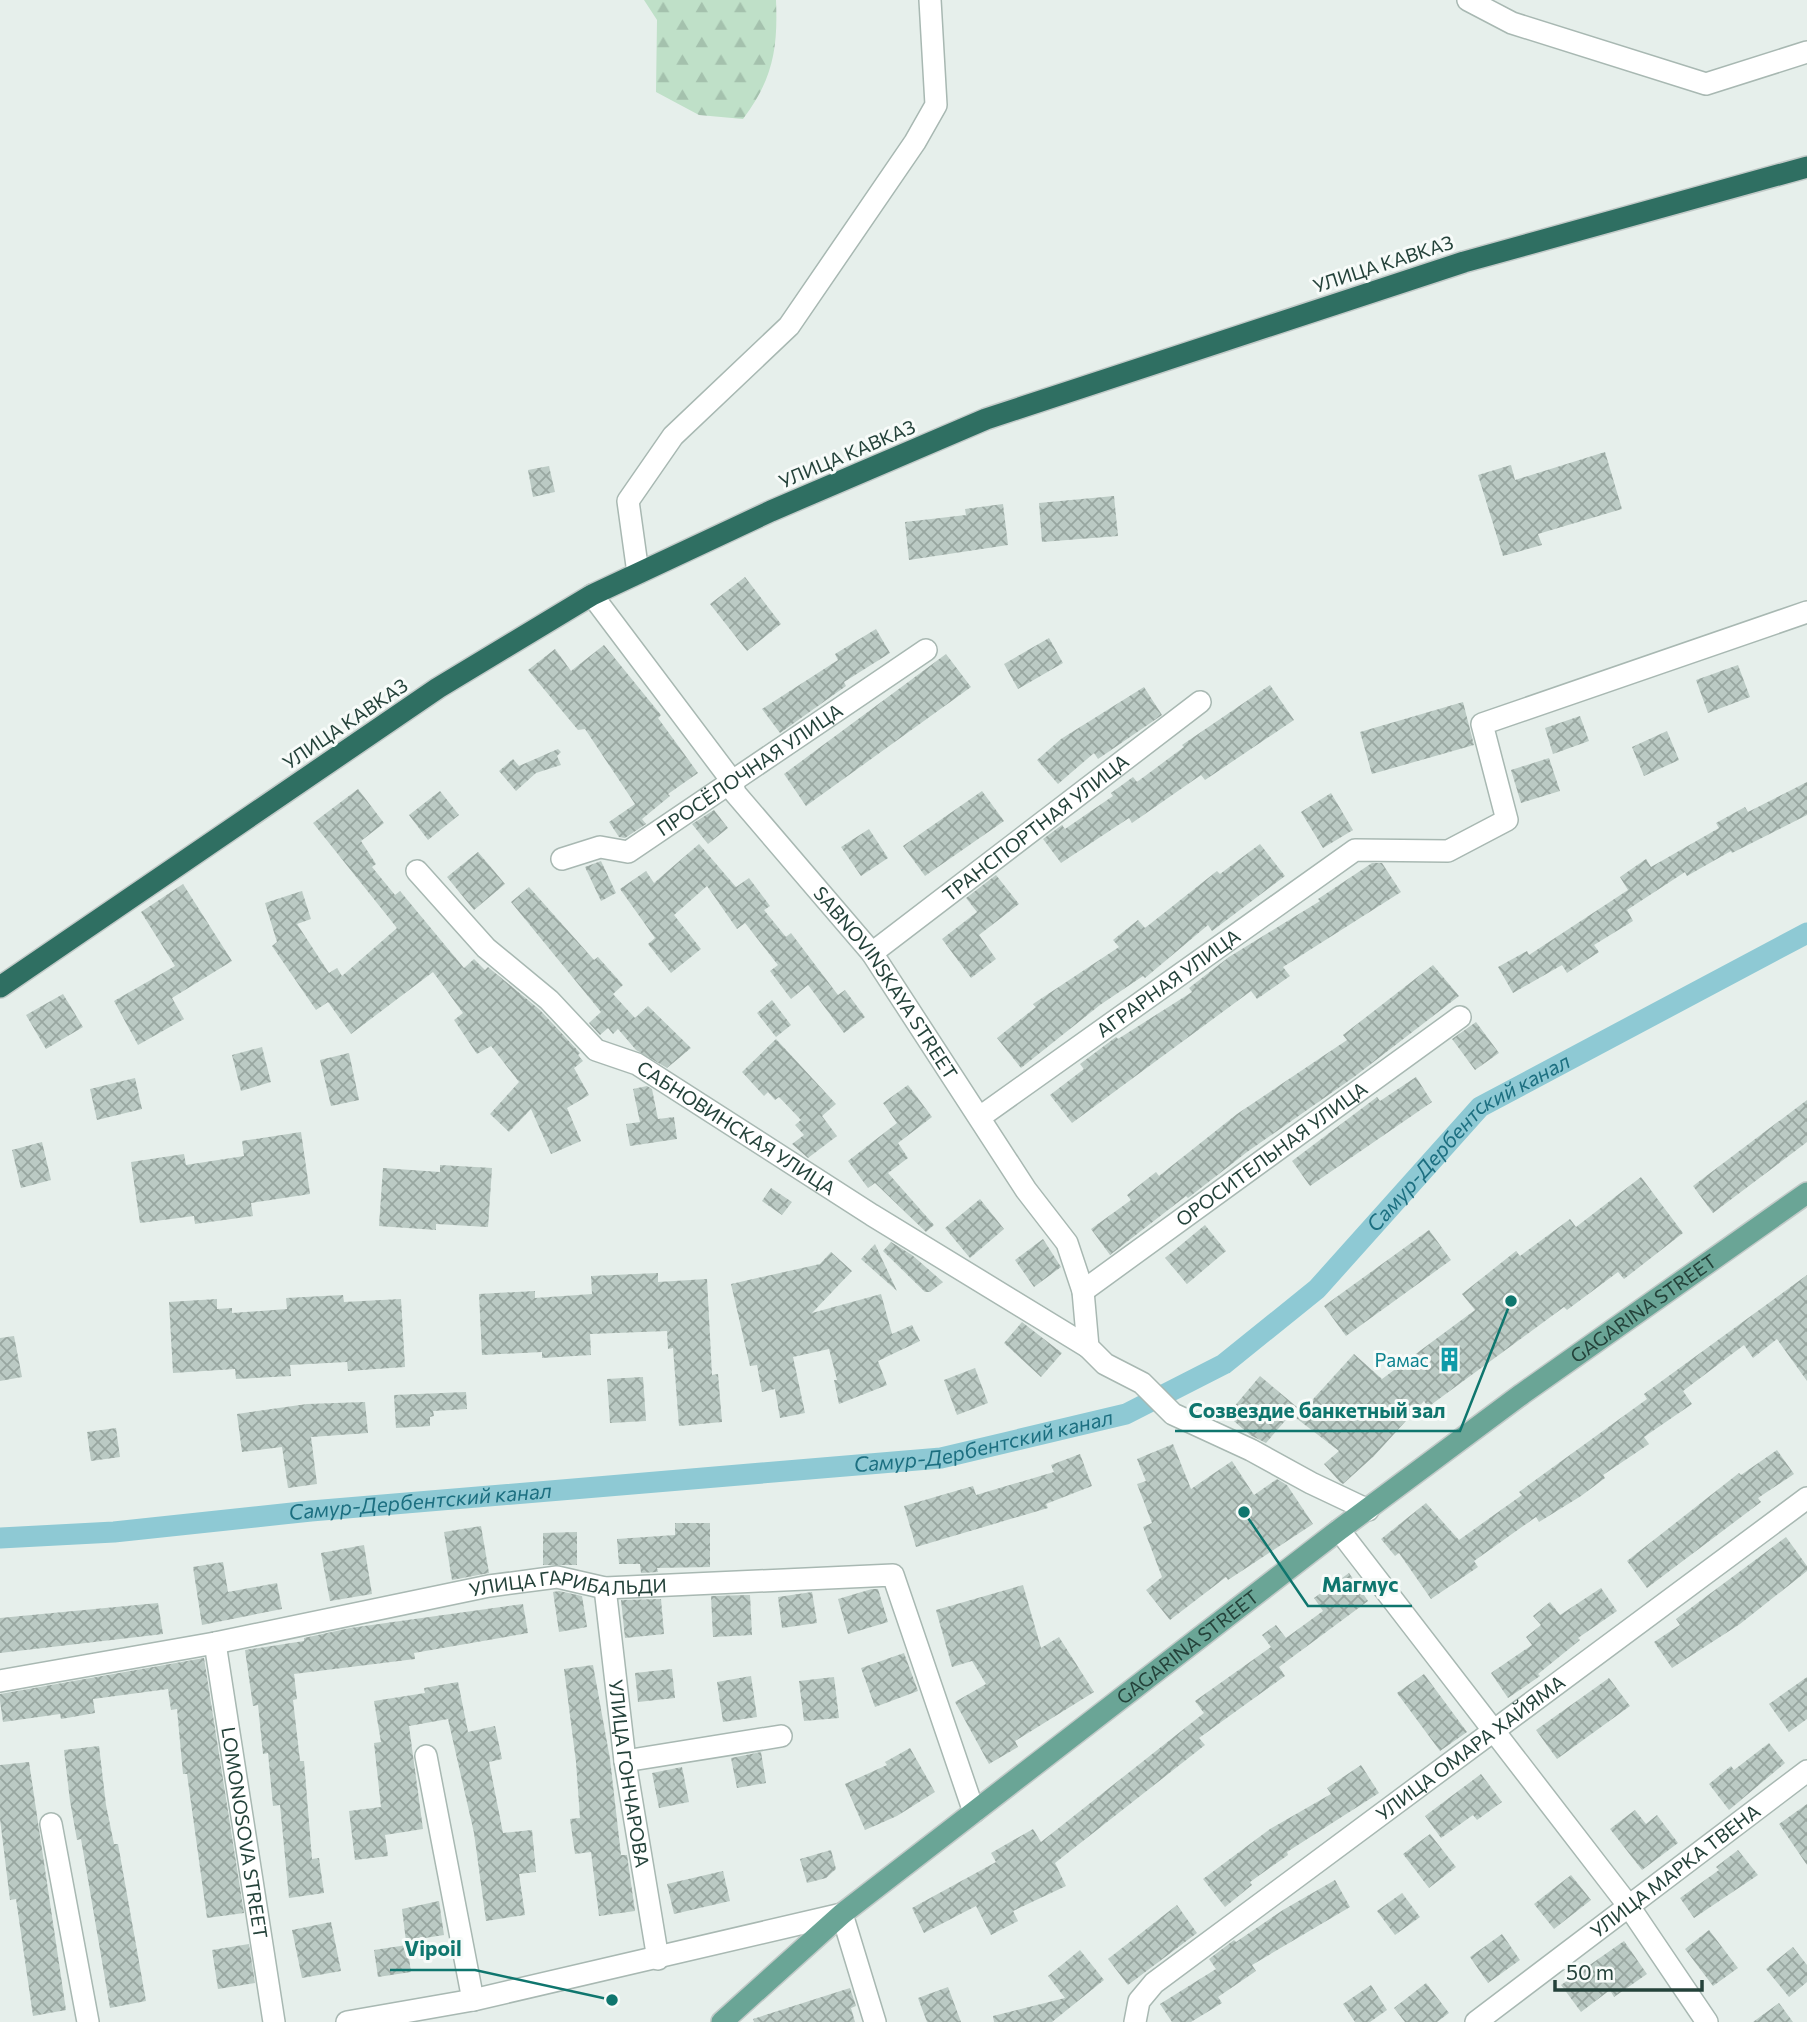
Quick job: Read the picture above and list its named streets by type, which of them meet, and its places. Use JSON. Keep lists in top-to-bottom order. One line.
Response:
{"streets":{"highway":["УЛИЦА КАВКАЗ"],"main road":["GAGARINA STREET"],"street":["ПРОСЁЛОЧНАЯ УЛИЦА","ТРАНСПОРТНАЯ УЛИЦА","АГРАРНАЯ УЛИЦА","SABNOVINSKAYA STREET","САБНОВИНСКАЯ УЛИЦА","ОРОСИТЕЛЬНАЯ УЛИЦА","УЛИЦА ГАРИБАЛЬДИ","УЛИЦА ОМАРА ХАЙЯМА","УЛИЦА ГОНЧАРОВА","LOMONOSOVA STREET","УЛИЦА МАРКА ТВЕНА"]},"crossings":[["УЛИЦА КАВКАЗ","SABNOVINSKAYA STREET"],["ПРОСЁЛОЧНАЯ УЛИЦА","SABNOVINSKAYA STREET"],["ТРАНСПОРТНАЯ УЛИЦА","SABNOVINSKAYA STREET"],["АГРАРНАЯ УЛИЦА","SABNOVINSKAYA STREET"],["SABNOVINSKAYA STREET","САБНОВИНСКАЯ УЛИЦА"],["SABNOVINSKAYA STREET","ОРОСИТЕЛЬНАЯ УЛИЦА"],["GAGARINA STREET","УЛИЦА ГАРИБАЛЬДИ"],["УЛИЦА ГАРИБАЛЬДИ","УЛИЦА ГОНЧАРОВА"],["УЛИЦА ГАРИБАЛЬДИ","LOMONOSOVA STREET"]],"water":["Самур-Дербентский канал"],"places":{"other":["Созвездие банкетный зал","Магмус","Vipoil"],"building":["Рамас"]},"scale_bar":"50 m"}
